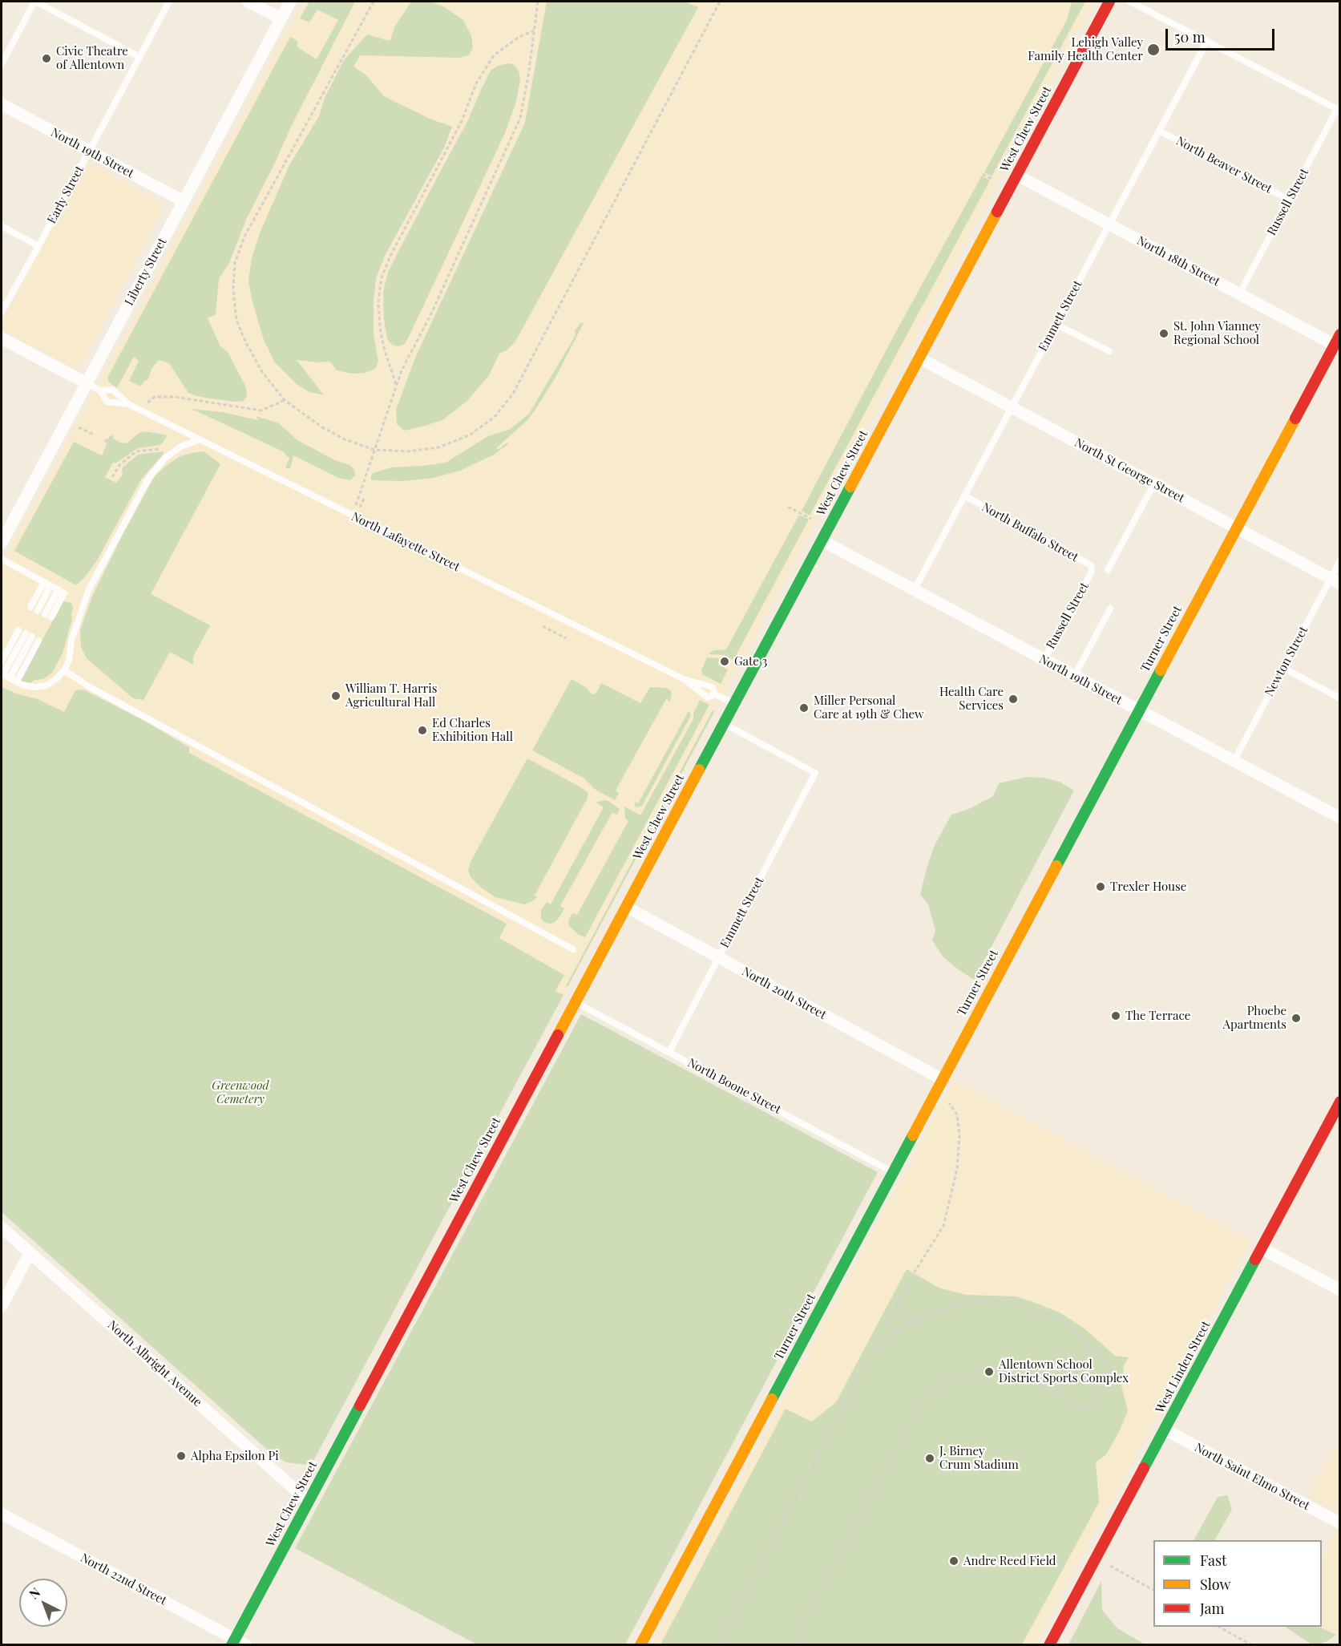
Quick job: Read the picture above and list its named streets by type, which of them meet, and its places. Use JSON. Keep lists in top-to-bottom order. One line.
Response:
{"streets":{"street":["West Chew Street","North 19th Street","North 18th Street","Liberty Street","North St George Street","North Lafayette Street","Turner Street","North 20th Street","North Albright Avenue","West Linden Street","North Saint Elmo Street","North 22nd Street"],"lane":["North Beaver Street","Early Street","Russell Street","Emmett Street","North Buffalo Street","Newton Street","North Boone Street"]},"crossings":[["West Chew Street","North 19th Street"],["West Chew Street","North 18th Street"],["West Chew Street","Emmett Street"],["West Chew Street","North St George Street"],["West Chew Street","North Lafayette Street"],["West Chew Street","North 20th Street"],["West Chew Street","North Boone Street"],["West Chew Street","North Albright Avenue"],["West Chew Street","North 22nd Street"],["North 19th Street","Early Street"],["North 19th Street","Russell Street"],["North 19th Street","Liberty Street"],["North 19th Street","Emmett Street"],["North 19th Street","Turner Street"],["North 19th Street","Newton Street"],["North Beaver Street","Russell Street"],["North Beaver Street","Emmett Street"],["Russell Street","North 18th Street"],["Russell Street","North Buffalo Street"],["North 18th Street","Emmett Street"],["North 18th Street","Turner Street"],["Liberty Street","North Lafayette Street"],["Emmett Street","North St George Street"],["Emmett Street","North Buffalo Street"],["Emmett Street","North 20th Street"],["Emmett Street","North Boone Street"],["North St George Street","Turner Street"],["North St George Street","Newton Street"],["Turner Street","North 20th Street"],["Turner Street","North Boone Street"],["West Linden Street","North Saint Elmo Street"]],"parks":["Greenwood Cemetery"],"places":["Lehigh Valley Family Health Center","Civic Theatre of Allentown","St. John Vianney Regional School","Gate 3","William T. Harris Agricultural Hall","Health Care Services","Miller Personal Care at 19th & Chew","Ed Charles Exhibition Hall","Trexler House","The Terrace","Phoebe Apartments","Allentown School District Sports Complex","Alpha Epsilon Pi","J. Birney Crum Stadium","Andre Reed Field"],"legend":["Fast","Slow","Jam"],"scale_bar":"50 m","north":"top left"}
